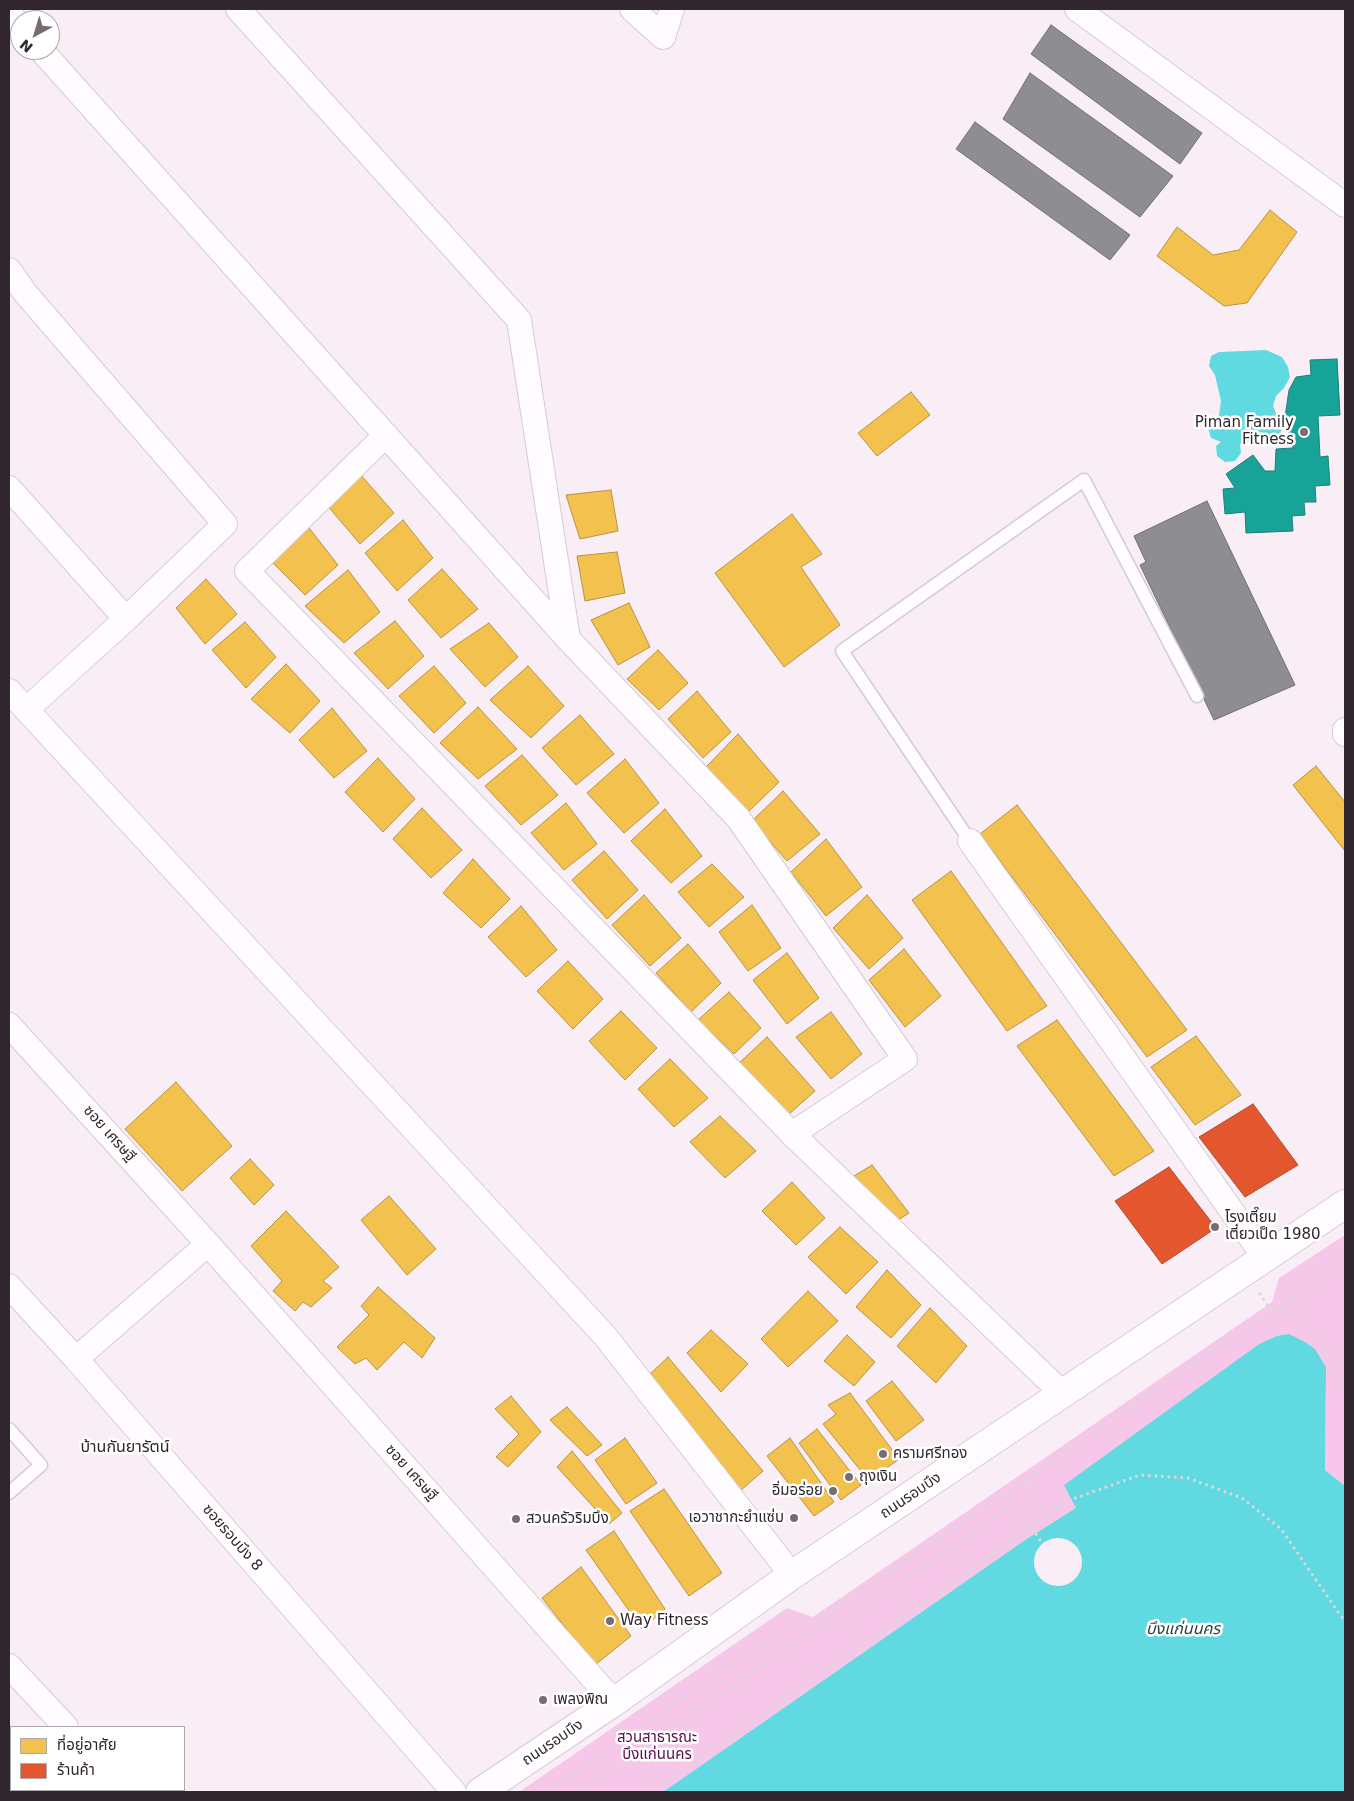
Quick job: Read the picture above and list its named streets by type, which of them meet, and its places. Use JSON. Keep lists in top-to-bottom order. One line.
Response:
{"streets":{"street":["ซอย เศรษฐี","ถนนรอบบึง","ซอยรอบบึง 8"]},"crossings":[["ซอย เศรษฐี","ถนนรอบบึง"]],"districts":["บ้านกันยารัตน์"],"water":["บึงแก่นนคร"],"parks":["สวนสาธารณะ บึงแก่นนคร"],"places":["Piman Family Fitness","โรงเตี๊ยม เตี๋ยวเป็ด 1980","ครามศรีทอง","ถุงเงิน","อิ่มอร่อย","เอวาชากะยำแซ่บ","สวนครัวริมบึง","Way Fitness","เพลงพิณ"],"legend":["ที่อยู่อาศัย","ร้านค้า"],"north":"bottom left"}
